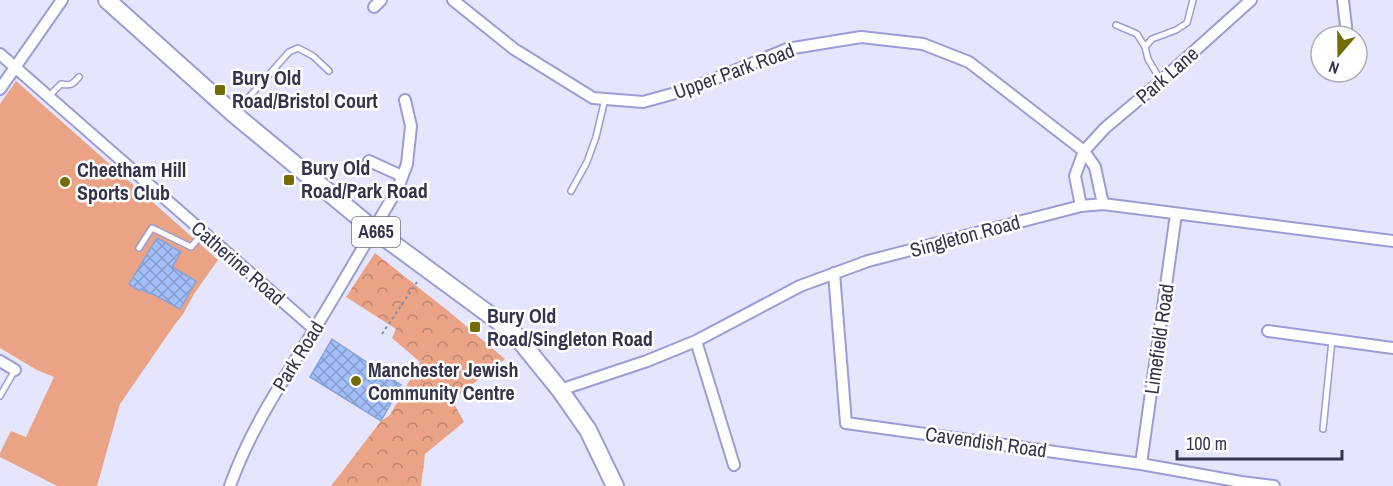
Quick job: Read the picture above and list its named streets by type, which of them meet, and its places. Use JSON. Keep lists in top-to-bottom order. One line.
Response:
{"streets":{"main road":["A665"],"street":["Upper Park Road","Park Lane","Singleton Road","Catherine Road","Limefield Road","Park Road","Cavendish Road"]},"crossings":[["Upper Park Road","Park Lane"],["Upper Park Road","Singleton Road"],["A665","Singleton Road"],["A665","Park Road"],["Singleton Road","Limefield Road"],["Singleton Road","Cavendish Road"],["Catherine Road","Park Road"],["Limefield Road","Cavendish Road"]],"places":{"transit":["Bury Old Road/Bristol Court","Bury Old Road/Park Road","Bury Old Road/Singleton Road"],"other":["Cheetham Hill Sports Club","Manchester Jewish Community Centre"]},"scale_bar":"100 m","north":"bottom"}
